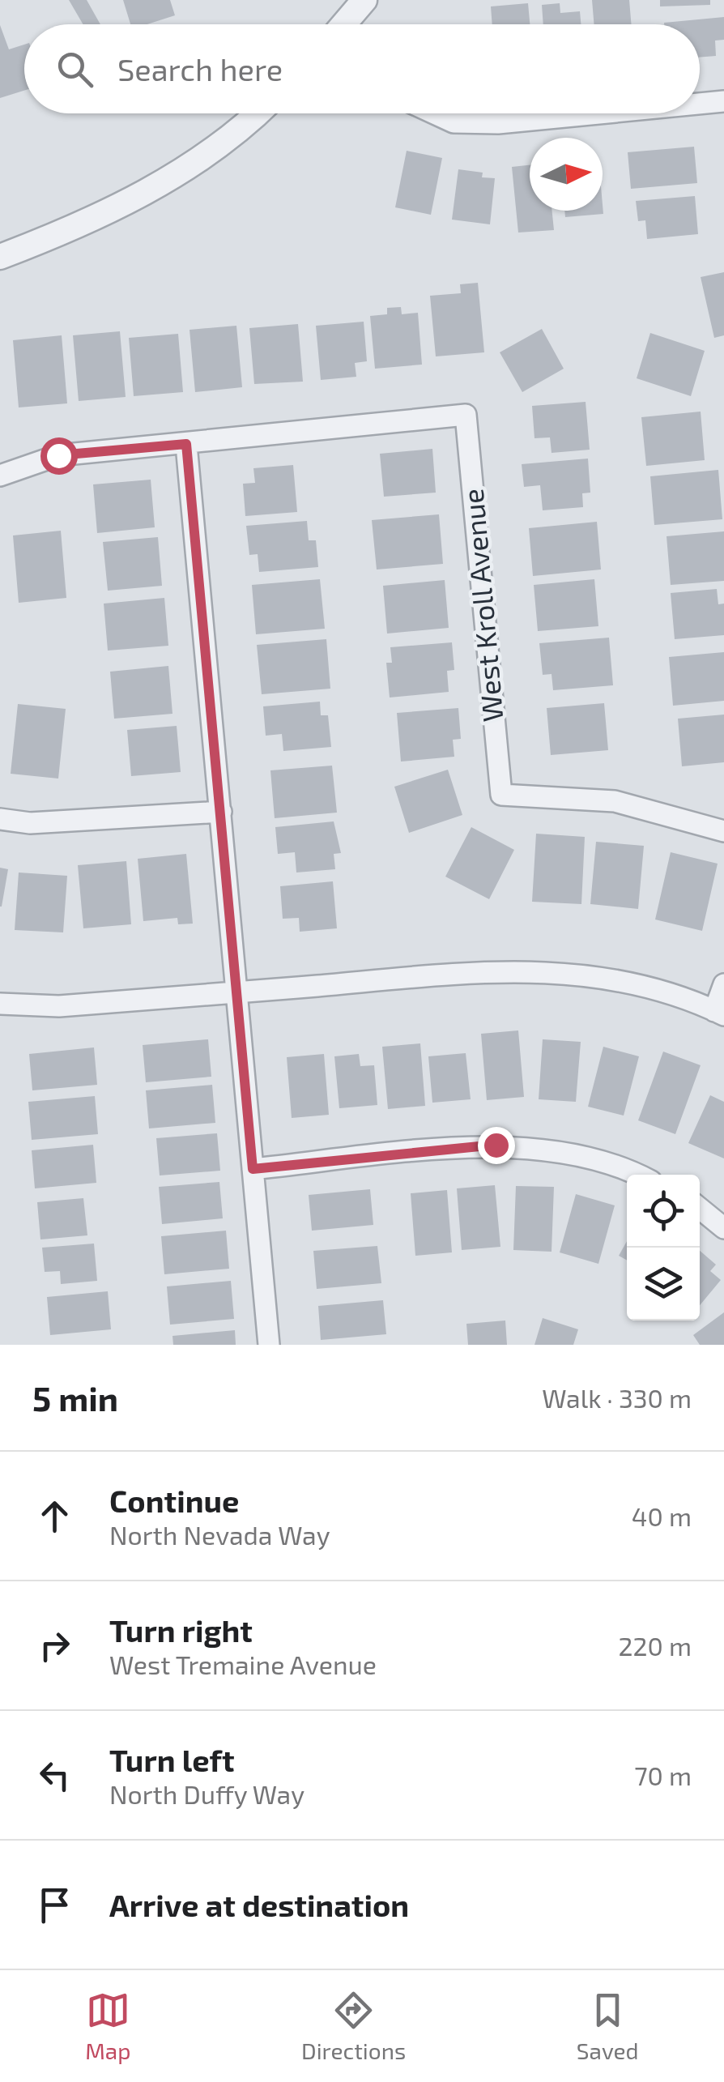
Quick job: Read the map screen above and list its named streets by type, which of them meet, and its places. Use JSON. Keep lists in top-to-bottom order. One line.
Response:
{"streets":{"street":["West Kroll Avenue"]},"north":"right","page":{"search":"Search here","heading":["5 min","Walk · 330 m"],"list":[["Continue","North Nevada Way","40 m"],["Turn right","West Tremaine Avenue","220 m"],["Turn left","North Duffy Way","70 m"],"Arrive at destination"],"nav":["Map","Directions","Saved"]}}
